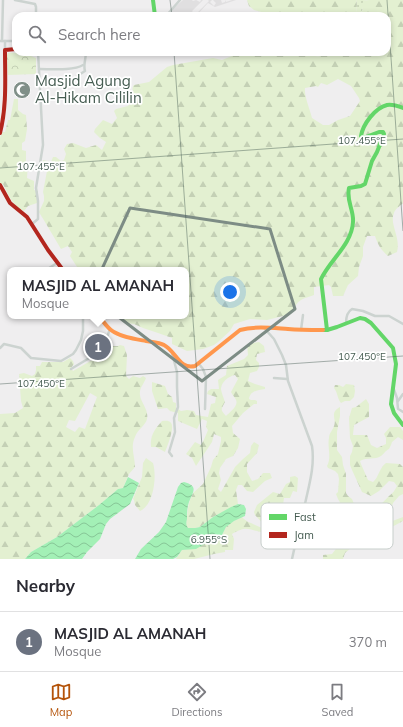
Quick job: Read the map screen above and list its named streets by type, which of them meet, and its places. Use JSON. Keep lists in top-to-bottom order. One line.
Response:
{"places":{"mosque":["Masjid Agung Al-Hikam Cililin"]},"legend":["Fast","Jam"],"page":{"search":"Search here","popup":["MASJID AL AMANAH","Mosque"],"pins":"1","heading":"Nearby","list":[{"mark":"1","name":"MASJID AL AMANAH","note":"Mosque","value":"370 m"}],"nav":["Map","Directions","Saved"]},"coordinates":["107.455°E","107.450°E","6.955°S"]}
